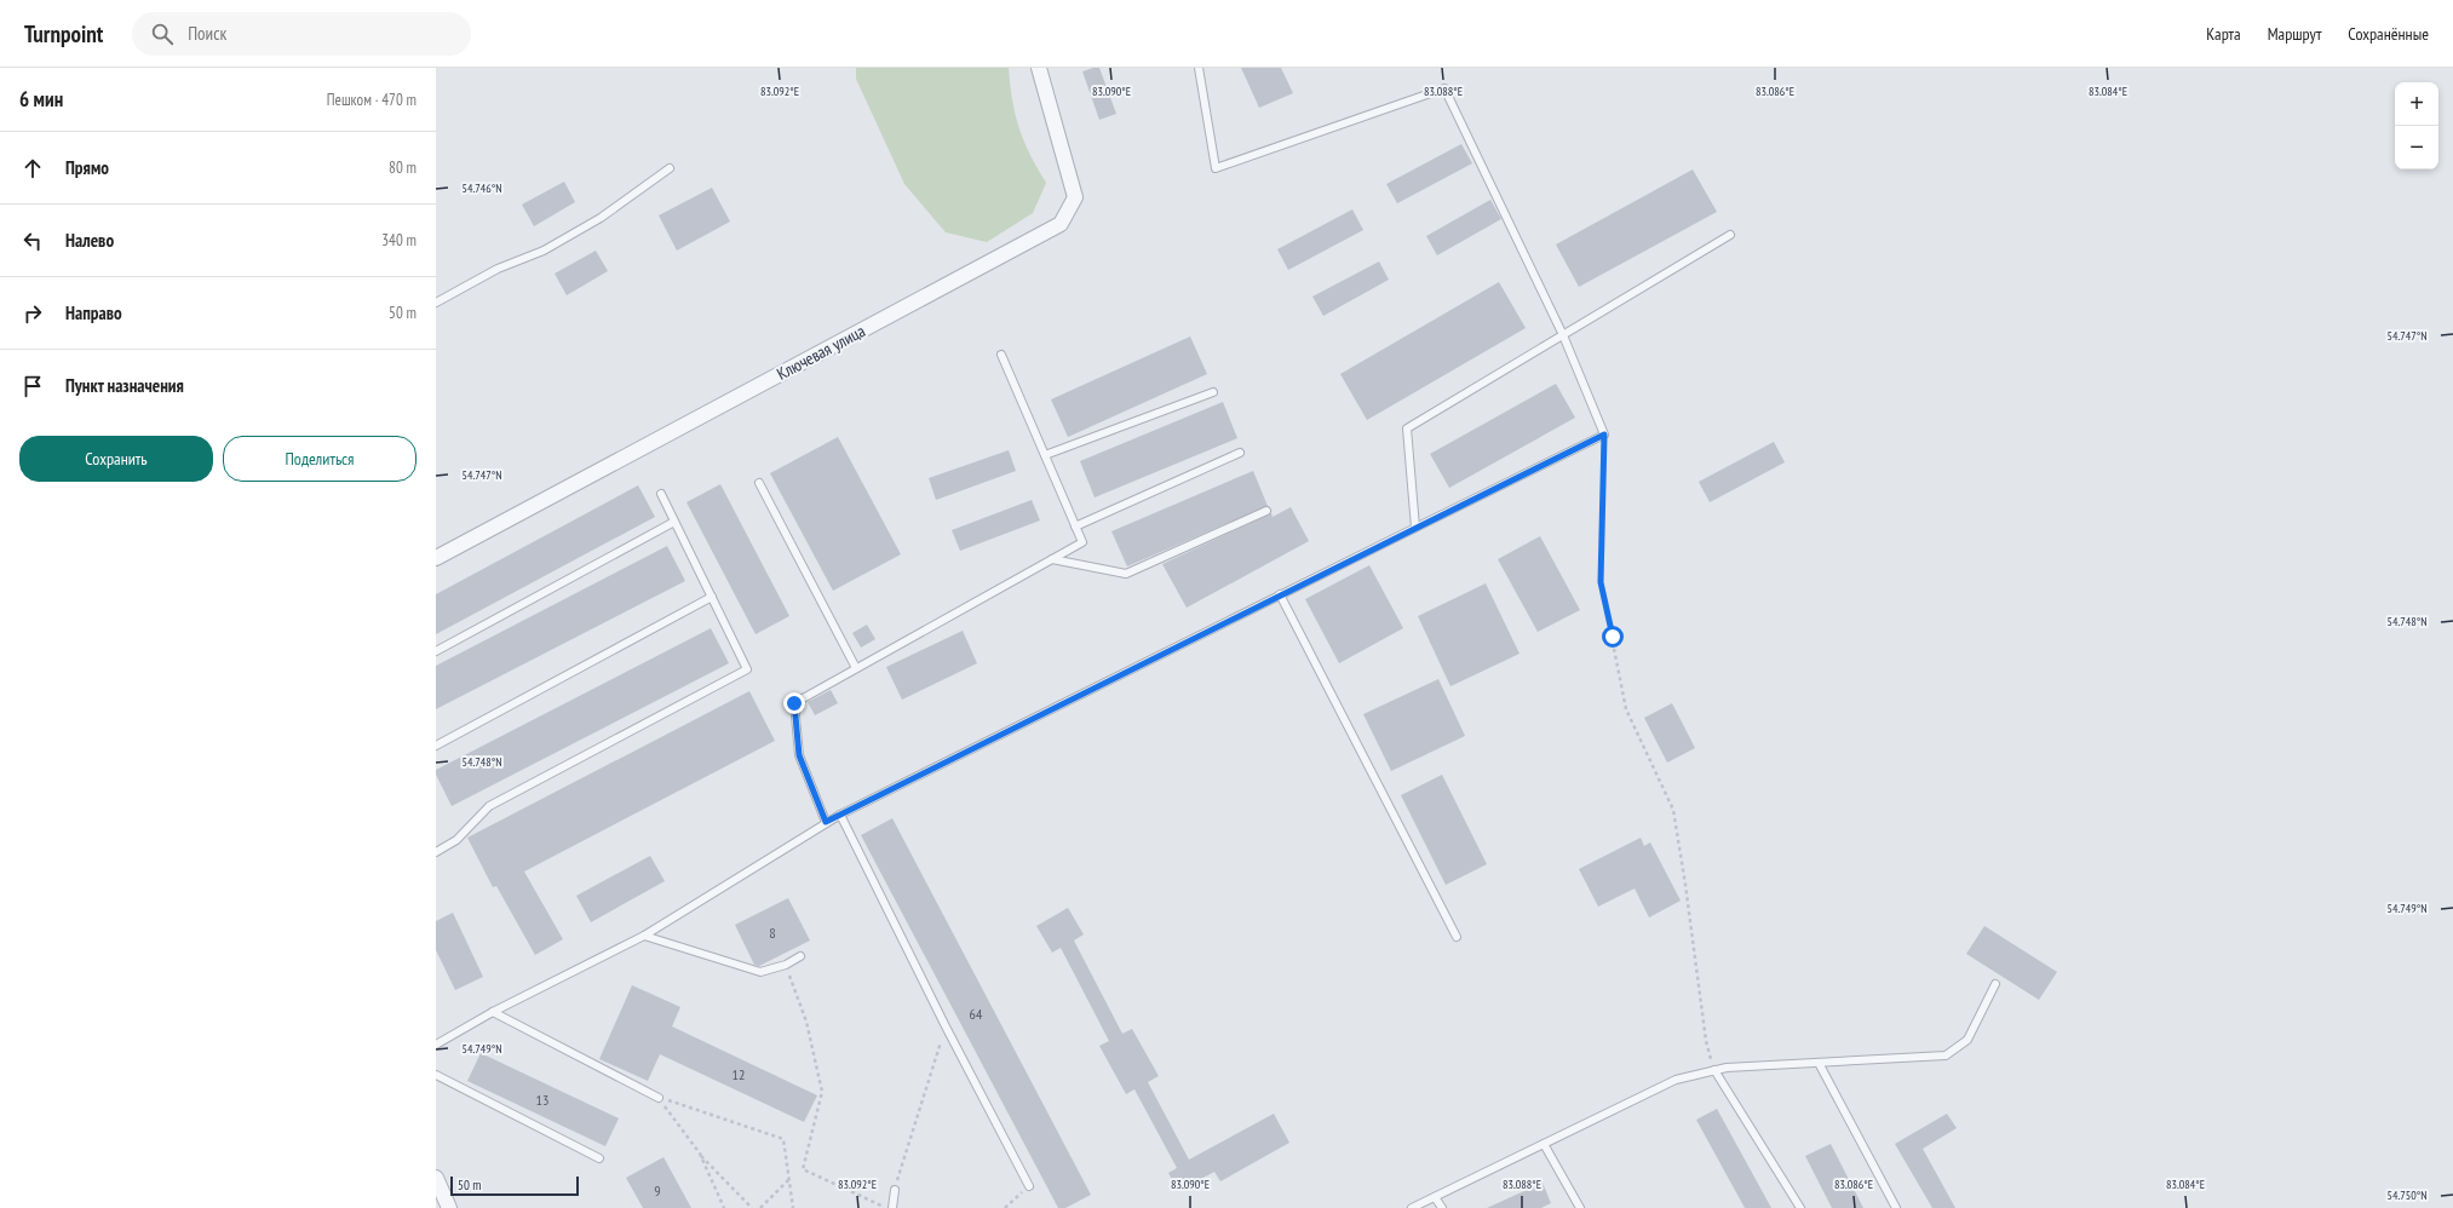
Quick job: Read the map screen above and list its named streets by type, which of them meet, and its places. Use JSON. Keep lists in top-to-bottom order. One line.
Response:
{"streets":{"street":["Ключевая улица"]},"house_numbers":["8","64","12","13","9"],"scale_bar":"50 m","page":{"header":"Turnpoint","search":"Поиск","nav":["Карта","Маршрут","Сохранённые"],"heading":["6 мин","Пешком · 470 m"],"map_buttons":["+","−"],"list":[["Прямо","80 m"],["Налево","340 m"],["Направо","50 m"],"Пункт назначения"],"buttons":["Сохранить","Поделиться"],"scale":"50 m"},"coordinates":["83.092°E","83.090°E","83.088°E","83.086°E","83.084°E","54.746°N","54.747°N","54.748°N","54.749°N","54.750°N"]}
